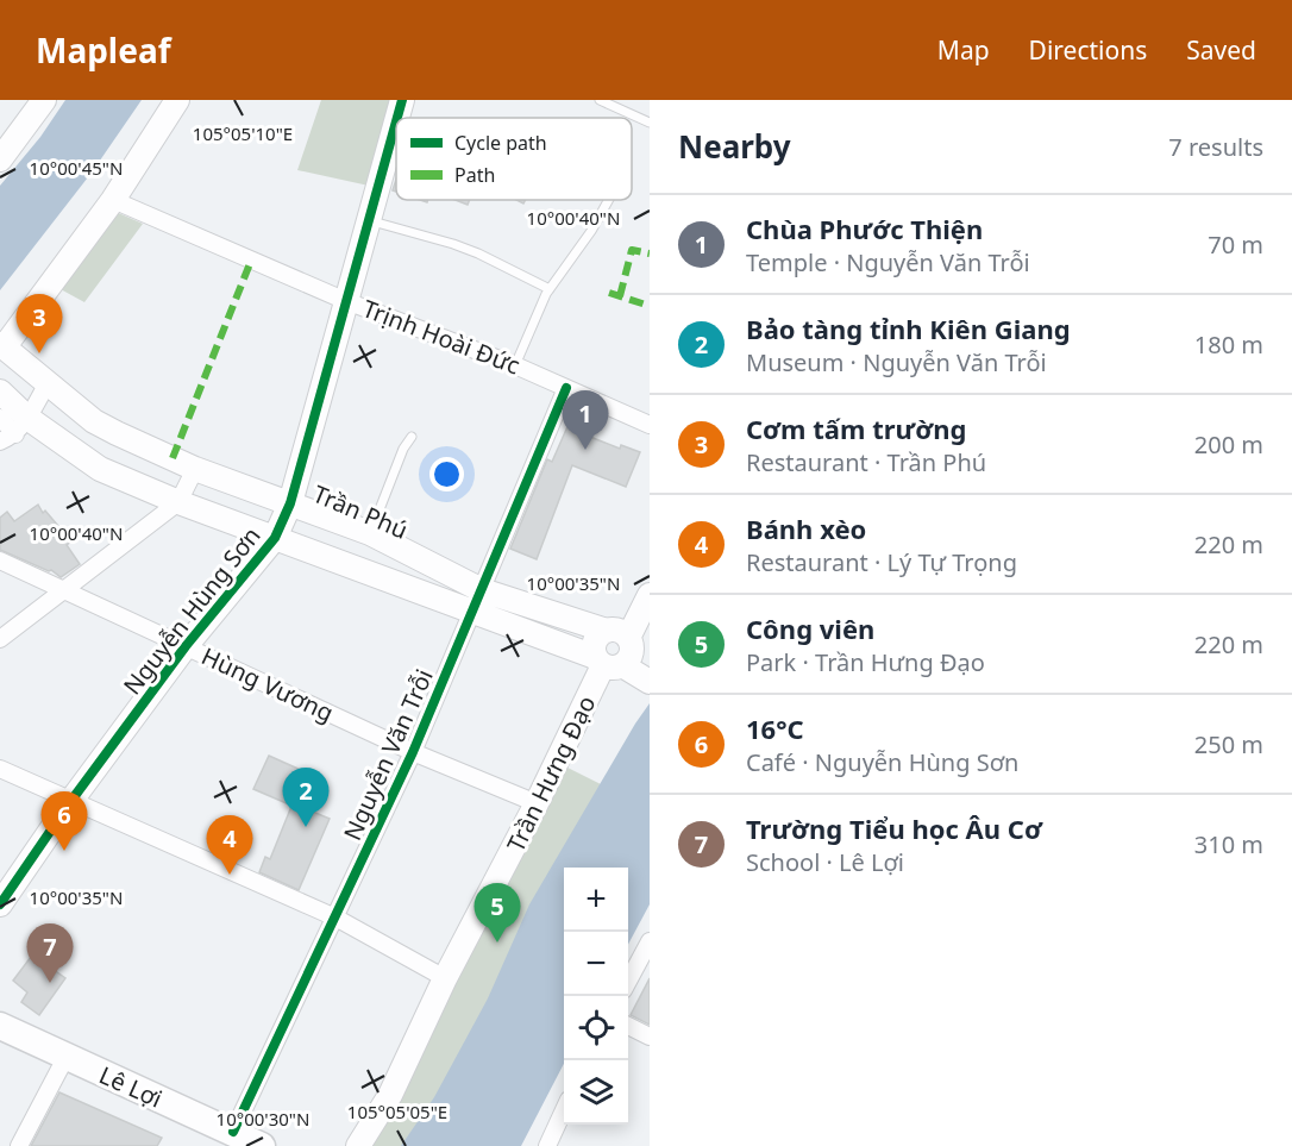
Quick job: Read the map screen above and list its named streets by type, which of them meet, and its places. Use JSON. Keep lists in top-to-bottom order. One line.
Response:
{"streets":{"main road":["Lê Lợi"],"street":["Trịnh Hoài Đức","Trần Phú","Nguyễn Hùng Sơn","Hùng Vương","Nguyễn Văn Trỗi","Trần Hưng Đạo"]},"crossings":[["Trịnh Hoài Đức","Nguyễn Hùng Sơn"],["Trịnh Hoài Đức","Nguyễn Văn Trỗi"],["Trần Phú","Nguyễn Hùng Sơn"],["Trần Phú","Nguyễn Văn Trỗi"],["Nguyễn Hùng Sơn","Hùng Vương"],["Hùng Vương","Nguyễn Văn Trỗi"],["Hùng Vương","Trần Hưng Đạo"],["Nguyễn Văn Trỗi","Lê Lợi"]],"legend":["Cycle path","Path"],"page":{"header":"Mapleaf","nav":["Map","Directions","Saved"],"heading":["Nearby","7 results"],"list":[{"mark":"1","name":"Chùa Phước Thiện","note":"Temple · Nguyễn Văn Trỗi","value":"70 m"},{"mark":"2","name":"Bảo tàng tỉnh Kiên Giang","note":"Museum · Nguyễn Văn Trỗi","value":"180 m"},{"mark":"3","name":"Cơm tấm trường","note":"Restaurant · Trần Phú","value":"200 m"},{"mark":"4","name":"Bánh xèo","note":"Restaurant · Lý Tự Trọng","value":"220 m"},{"mark":"5","name":"Công viên","note":"Park · Trần Hưng Đạo","value":"220 m"},{"mark":"6","name":"16°C","note":"Café · Nguyễn Hùng Sơn","value":"250 m"},{"mark":"7","name":"Trường Tiểu học Âu Cơ","note":"School · Lê Lợi","value":"310 m"}],"pins":["3","1","2","6","4","5","7"],"map_buttons":["+","−"]},"coordinates":["105°05'10\"E","10°00'45\"N","10°00'40\"N","10°00'35\"N","105°05'05\"E","10°00'30\"N"]}
